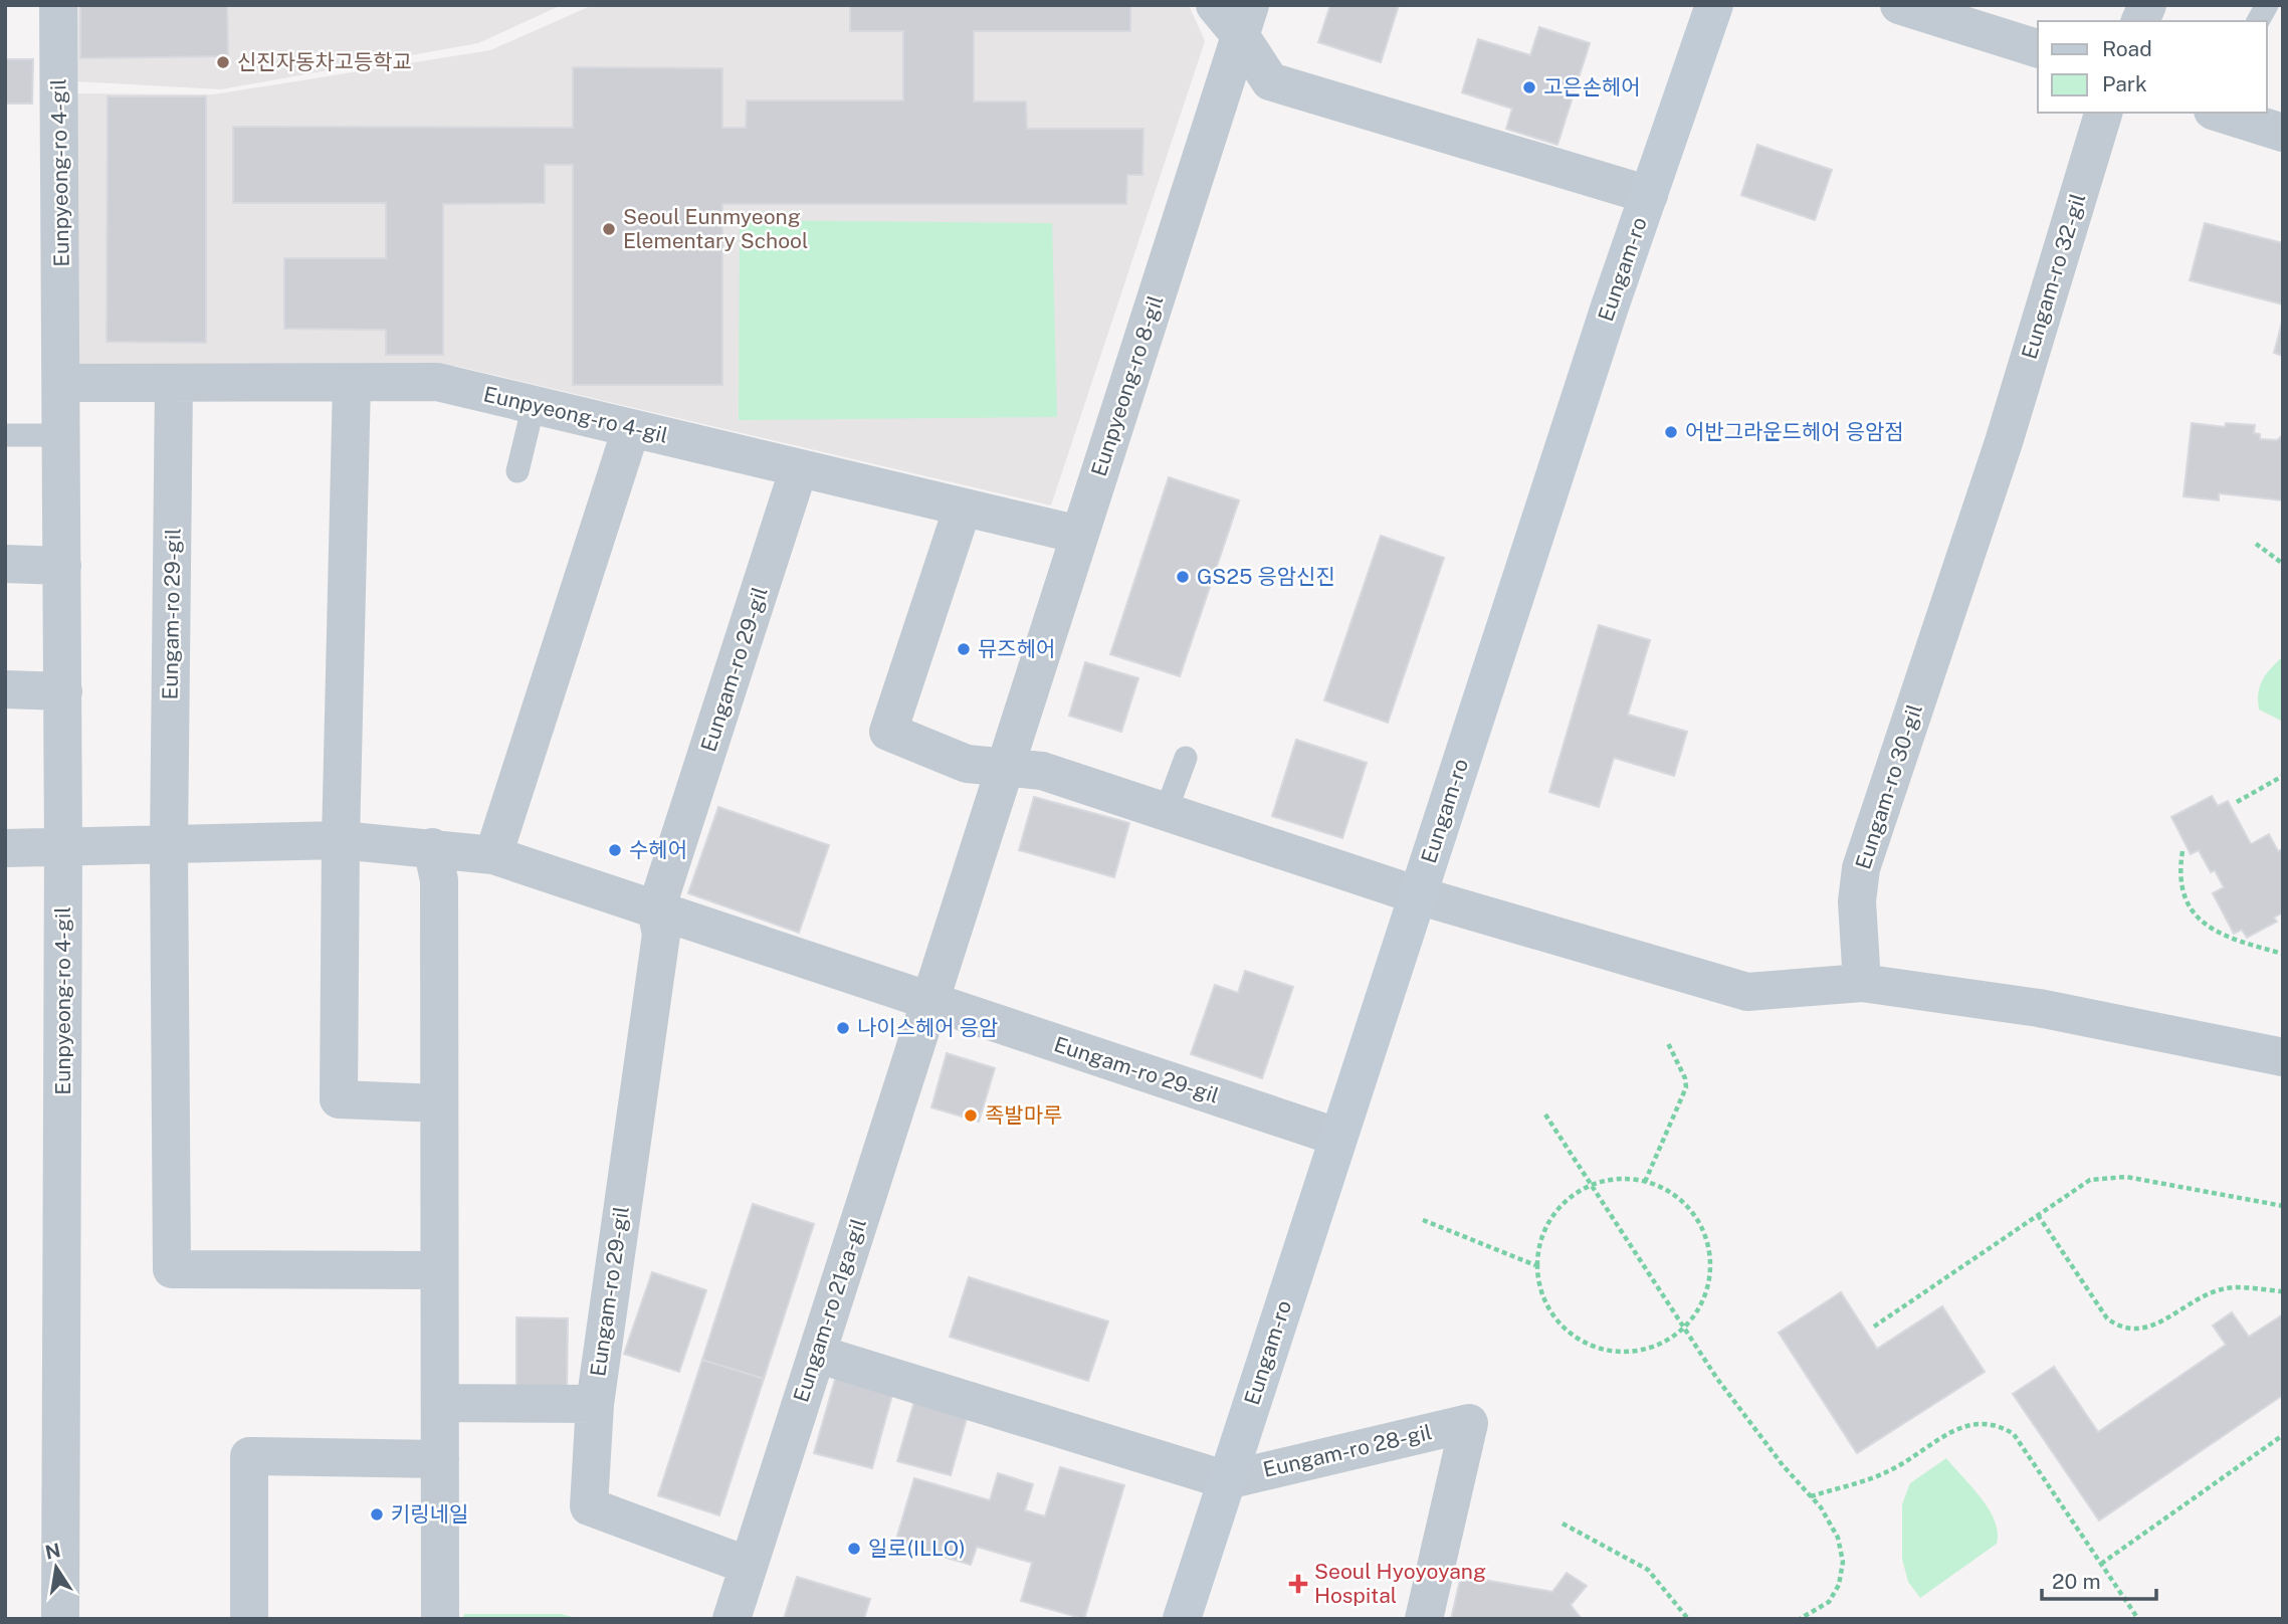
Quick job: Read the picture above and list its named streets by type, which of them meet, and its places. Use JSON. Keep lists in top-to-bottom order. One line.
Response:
{"streets":{"main road":["Eungam-ro"],"street":["Eunpyeong-ro 4-gil","Eungam-ro 32-gil","Eunpyeong-ro 8-gil","Eungam-ro 29-gil","Eungam-ro 30-gil","Eungam-ro 21ga-gil","Eungam-ro 28-gil"]},"crossings":[["Eunpyeong-ro 4-gil","Eunpyeong-ro 8-gil"],["Eunpyeong-ro 4-gil","Eungam-ro 29-gil"],["Eungam-ro","Eungam-ro 29-gil"],["Eungam-ro","Eungam-ro 28-gil"],["Eungam-ro 32-gil","Eungam-ro 30-gil"],["Eunpyeong-ro 8-gil","Eungam-ro 29-gil"],["Eunpyeong-ro 8-gil","Eungam-ro 21ga-gil"],["Eungam-ro 29-gil","Eungam-ro 21ga-gil"]],"places":{"other":["신진자동차고등학교","고은손헤어","Seoul Eunmyeong Elementary School","어반그라운드헤어 응암점","GS25 응암신진","뮤즈헤어","수헤어","나이스헤어 응암","족발마루","키링네일","일로(ILLO)"],"health":["Seoul Hyoyoyang Hospital"]},"legend":["Road","Park"],"scale_bar":"20 m","north":"top"}
